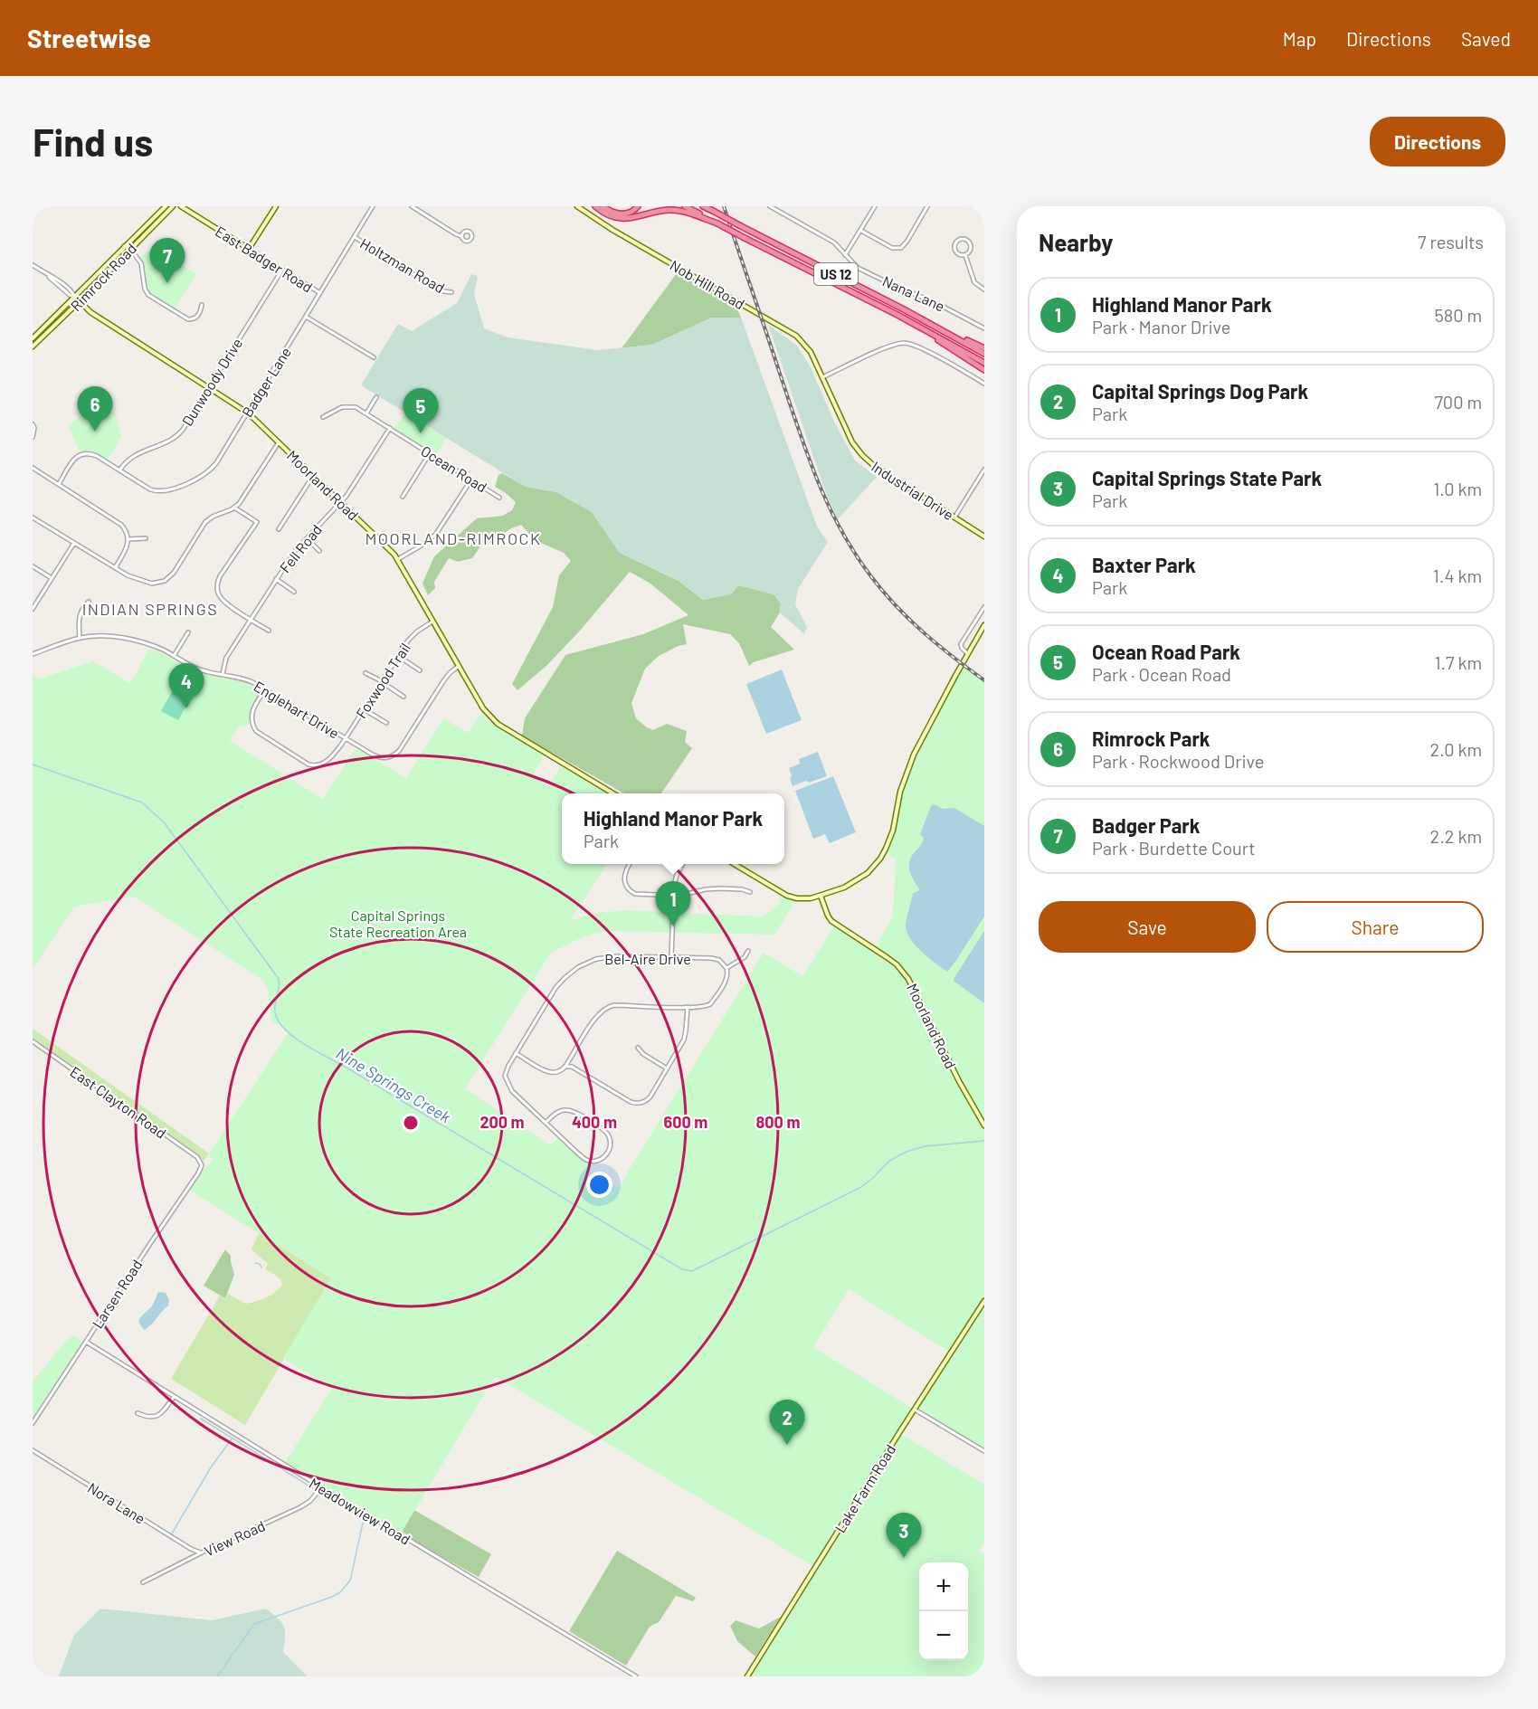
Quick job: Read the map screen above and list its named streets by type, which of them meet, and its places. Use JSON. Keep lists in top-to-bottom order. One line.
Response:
{"streets":{"highway":["US 12"],"street":["East Badger Road","Holtzman Road","Rimrock Road","Nob Hill Road","Nana Lane","Dunwoody Drive","Badger Lane","Ocean Road","Moorland Road","Industrial Drive","Fell Road","Foxwood Trail","Englehart Drive","Bel-Aire Drive","East Clayton Road","Larsen Road","Lake Farm Road","Nora Lane","Meadowview Road","View Road"]},"crossings":[["East Badger Road","Dunwoody Drive"],["East Badger Road","Badger Lane"],["Holtzman Road","Badger Lane"],["Rimrock Road","Moorland Road"],["Nob Hill Road","Industrial Drive"],["Dunwoody Drive","Badger Lane"],["Dunwoody Drive","Moorland Road"],["Badger Lane","Moorland Road"],["Ocean Road","Fell Road"],["Moorland Road","Fell Road"],["Moorland Road","Foxwood Trail"],["Moorland Road","Englehart Drive"],["Fell Road","Englehart Drive"],["Foxwood Trail","Englehart Drive"],["East Clayton Road","Larsen Road"],["Larsen Road","Meadowview Road"],["Nora Lane","View Road"],["Meadowview Road","View Road"]],"districts":["MOORLAND-RIMROCK","INDIAN SPRINGS"],"water":["Nine Springs Creek"],"parks":["Capital Springs State Recreation Area"],"page":{"header":"Streetwise","nav":["Map","Directions","Saved"],"buttons":["Directions",["Save","Share"]],"title":"Find us","heading":["Nearby","7 results"],"pins":["7","6","5","4","1","2","3"],"list":[{"mark":"1","name":"Highland Manor Park","note":"Park · Manor Drive","value":"580 m"},{"mark":"2","name":"Capital Springs Dog Park","note":"Park","value":"700 m"},{"mark":"3","name":"Capital Springs State Park","note":"Park","value":"1.0 km"},{"mark":"4","name":"Baxter Park","note":"Park","value":"1.4 km"},{"mark":"5","name":"Ocean Road Park","note":"Park · Ocean Road","value":"1.7 km"},{"mark":"6","name":"Rimrock Park","note":"Park · Rockwood Drive","value":"2.0 km"},{"mark":"7","name":"Badger Park","note":"Park · Burdette Court","value":"2.2 km"}],"popup":["Highland Manor Park","Park"],"map_buttons":["+","−"]},"rings":["200 m","400 m","600 m","800 m"]}
